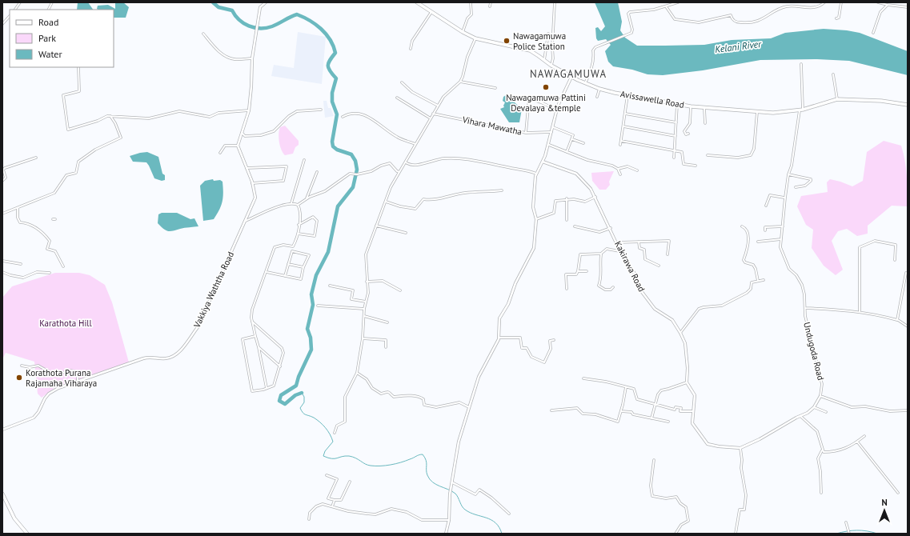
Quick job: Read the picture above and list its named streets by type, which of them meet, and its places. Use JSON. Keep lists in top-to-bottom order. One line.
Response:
{"streets":{"main road":["Avissawella Road"],"street":["Vihara Mawatha","Kakirawa Road","Vakkiya Waththa Road","Undugoda Road"]},"crossings":[["Avissawella Road","Undugoda Road"]],"districts":["NAWAGAMUWA"],"water":["Kelani River"],"parks":["Karathota Hill"],"places":["Nawagamuwa Police Station","Nawagamuwa Pattini Devalaya &temple","Korathota Purana Rajamaha Viharaya"],"legend":["Road","Park","Water"],"north":"top"}
